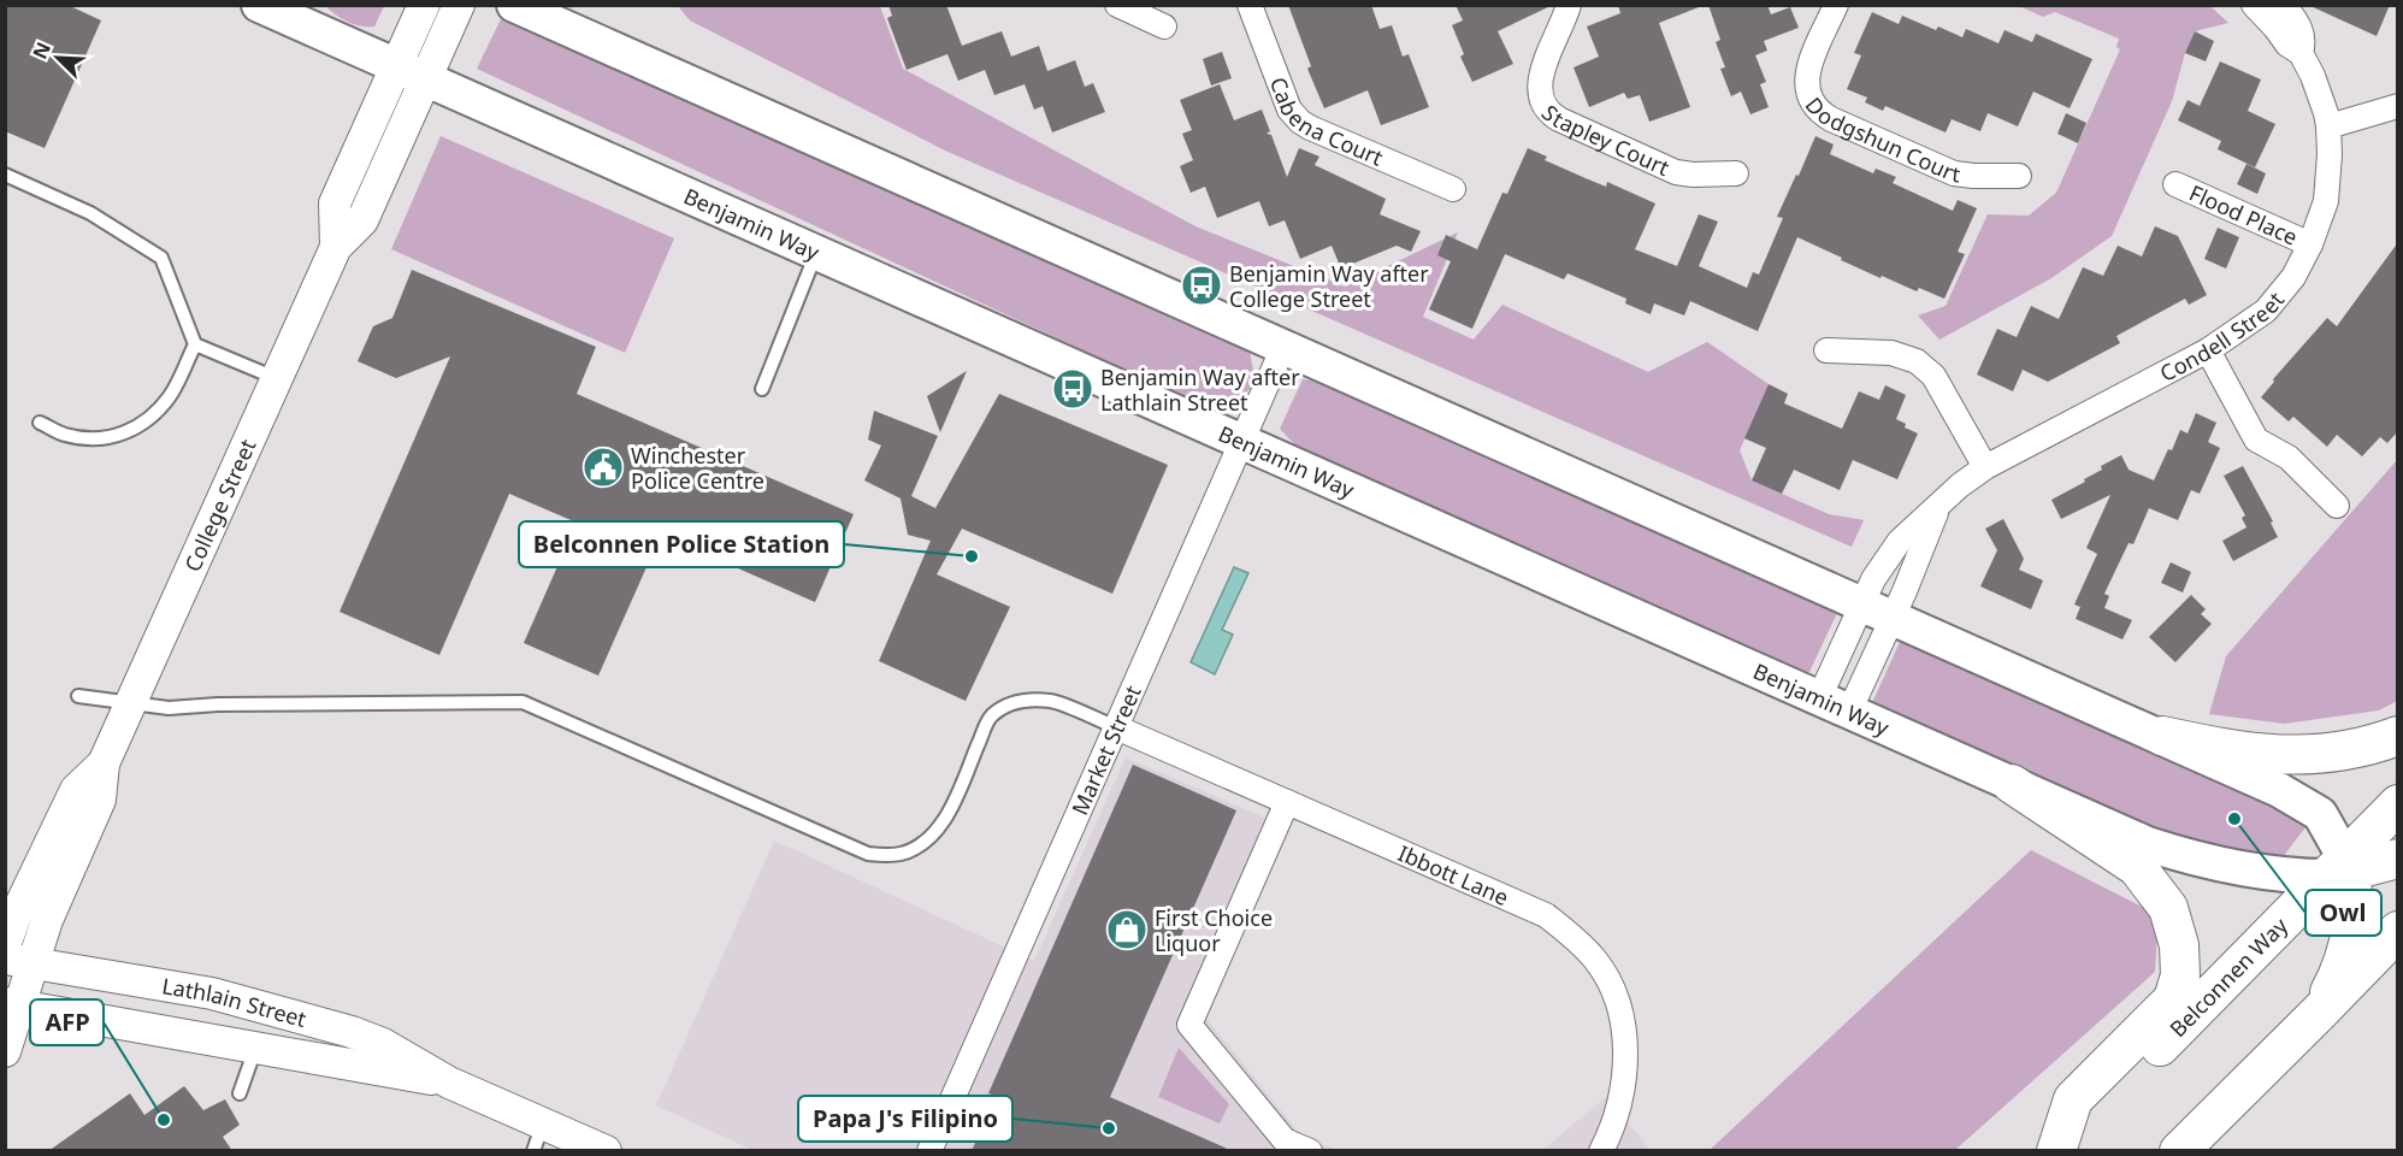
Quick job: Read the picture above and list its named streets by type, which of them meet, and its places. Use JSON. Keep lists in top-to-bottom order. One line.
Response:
{"streets":{"main road":["Benjamin Way","Belconnen Way"],"street":["Cabena Court","Dodgshun Court","Stapley Court","Flood Place","Condell Street","College Street","Market Street","Ibbott Lane","Lathlain Street"]},"crossings":[["Flood Place","Condell Street"],["Benjamin Way","Condell Street"],["Benjamin Way","College Street"],["Benjamin Way","Market Street"],["Benjamin Way","Belconnen Way"],["College Street","Lathlain Street"],["Market Street","Ibbott Lane"]],"places":{"bus stop":["Benjamin Way after College Street","Benjamin Way after Lathlain Street"],"public building":["Winchester Police Centre"],"other":["Belconnen Police Station","Owl","AFP","Papa J's Filipino"],"shop":["First Choice Liquor"]},"north":"top left"}
